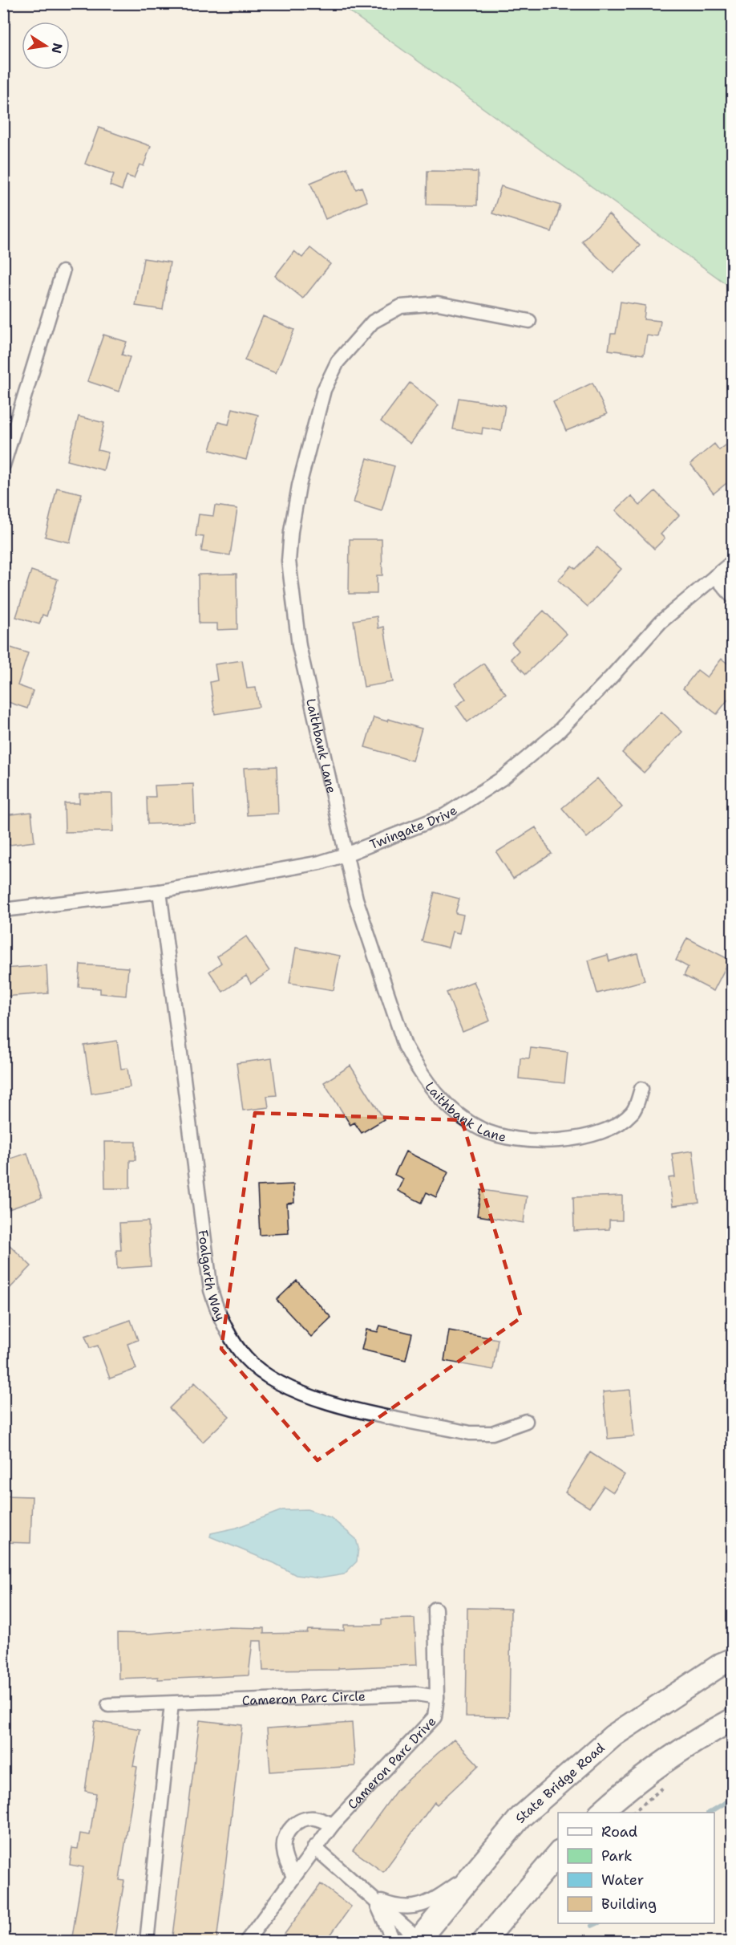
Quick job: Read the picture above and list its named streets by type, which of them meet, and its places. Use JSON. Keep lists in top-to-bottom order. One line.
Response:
{"streets":{"highway":["State Bridge Road"],"street":["Laithbank Lane","Twingate Drive","Foalgarth Way","Cameron Parc Circle","Cameron Parc Drive"]},"crossings":[["Laithbank Lane","Twingate Drive"],["Twingate Drive","Foalgarth Way"],["Cameron Parc Circle","Cameron Parc Drive"]],"legend":["Road","Park","Water","Building"],"north":"right"}
